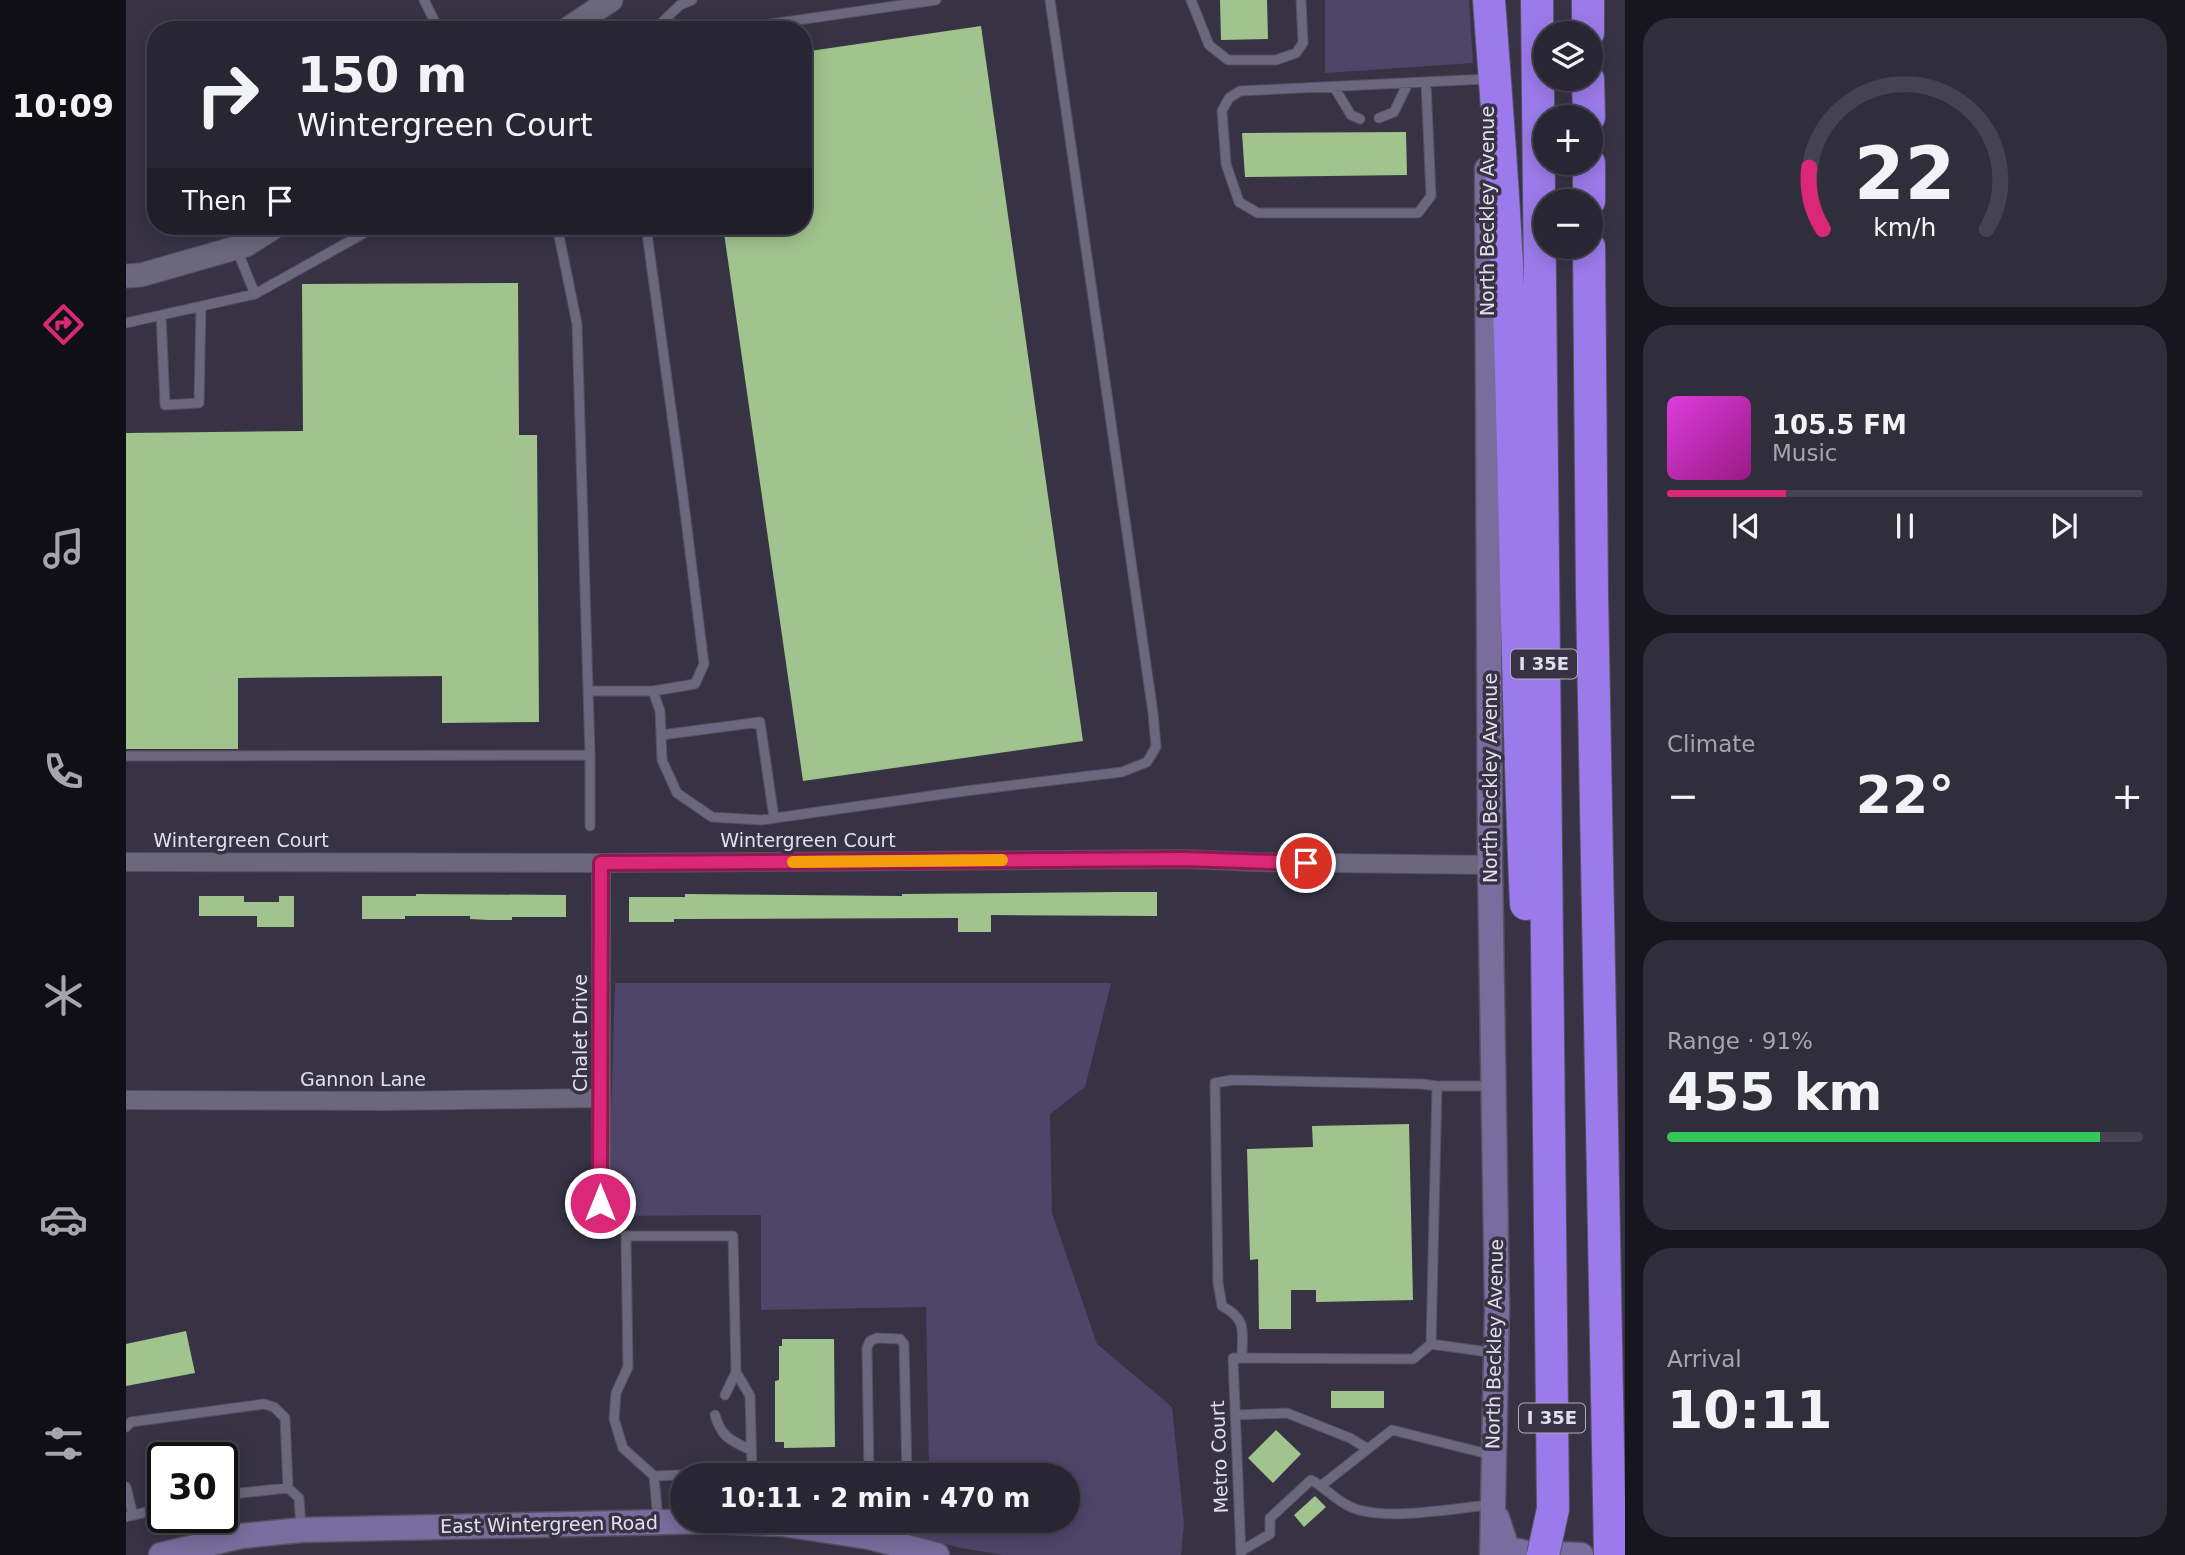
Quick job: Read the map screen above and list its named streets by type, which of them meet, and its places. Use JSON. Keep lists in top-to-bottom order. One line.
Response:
{"streets":{"highway":["I 35E"],"main road":["North Beckley Avenue","East Wintergreen Road"],"street":["Wintergreen Court","Chalet Drive","Gannon Lane"],"lane":["Metro Court"]},"crossings":[["North Beckley Avenue","Wintergreen Court"],["Wintergreen Court","Chalet Drive"],["Chalet Drive","Gannon Lane"]],"page":{"tabs":"10:09","map_buttons":["+","−"],"turn":["150 m","Wintergreen Court"],"then":"Then","song":["105.5 FM","Music"],"tile":["Climate",["Range · 91%","455 km"],["Arrival","10:11"]],"heat":["−","22°","+"],"limit":"30","trip":"10:11 · 2 min · 470 m","gauge":["22","km/h"]}}
